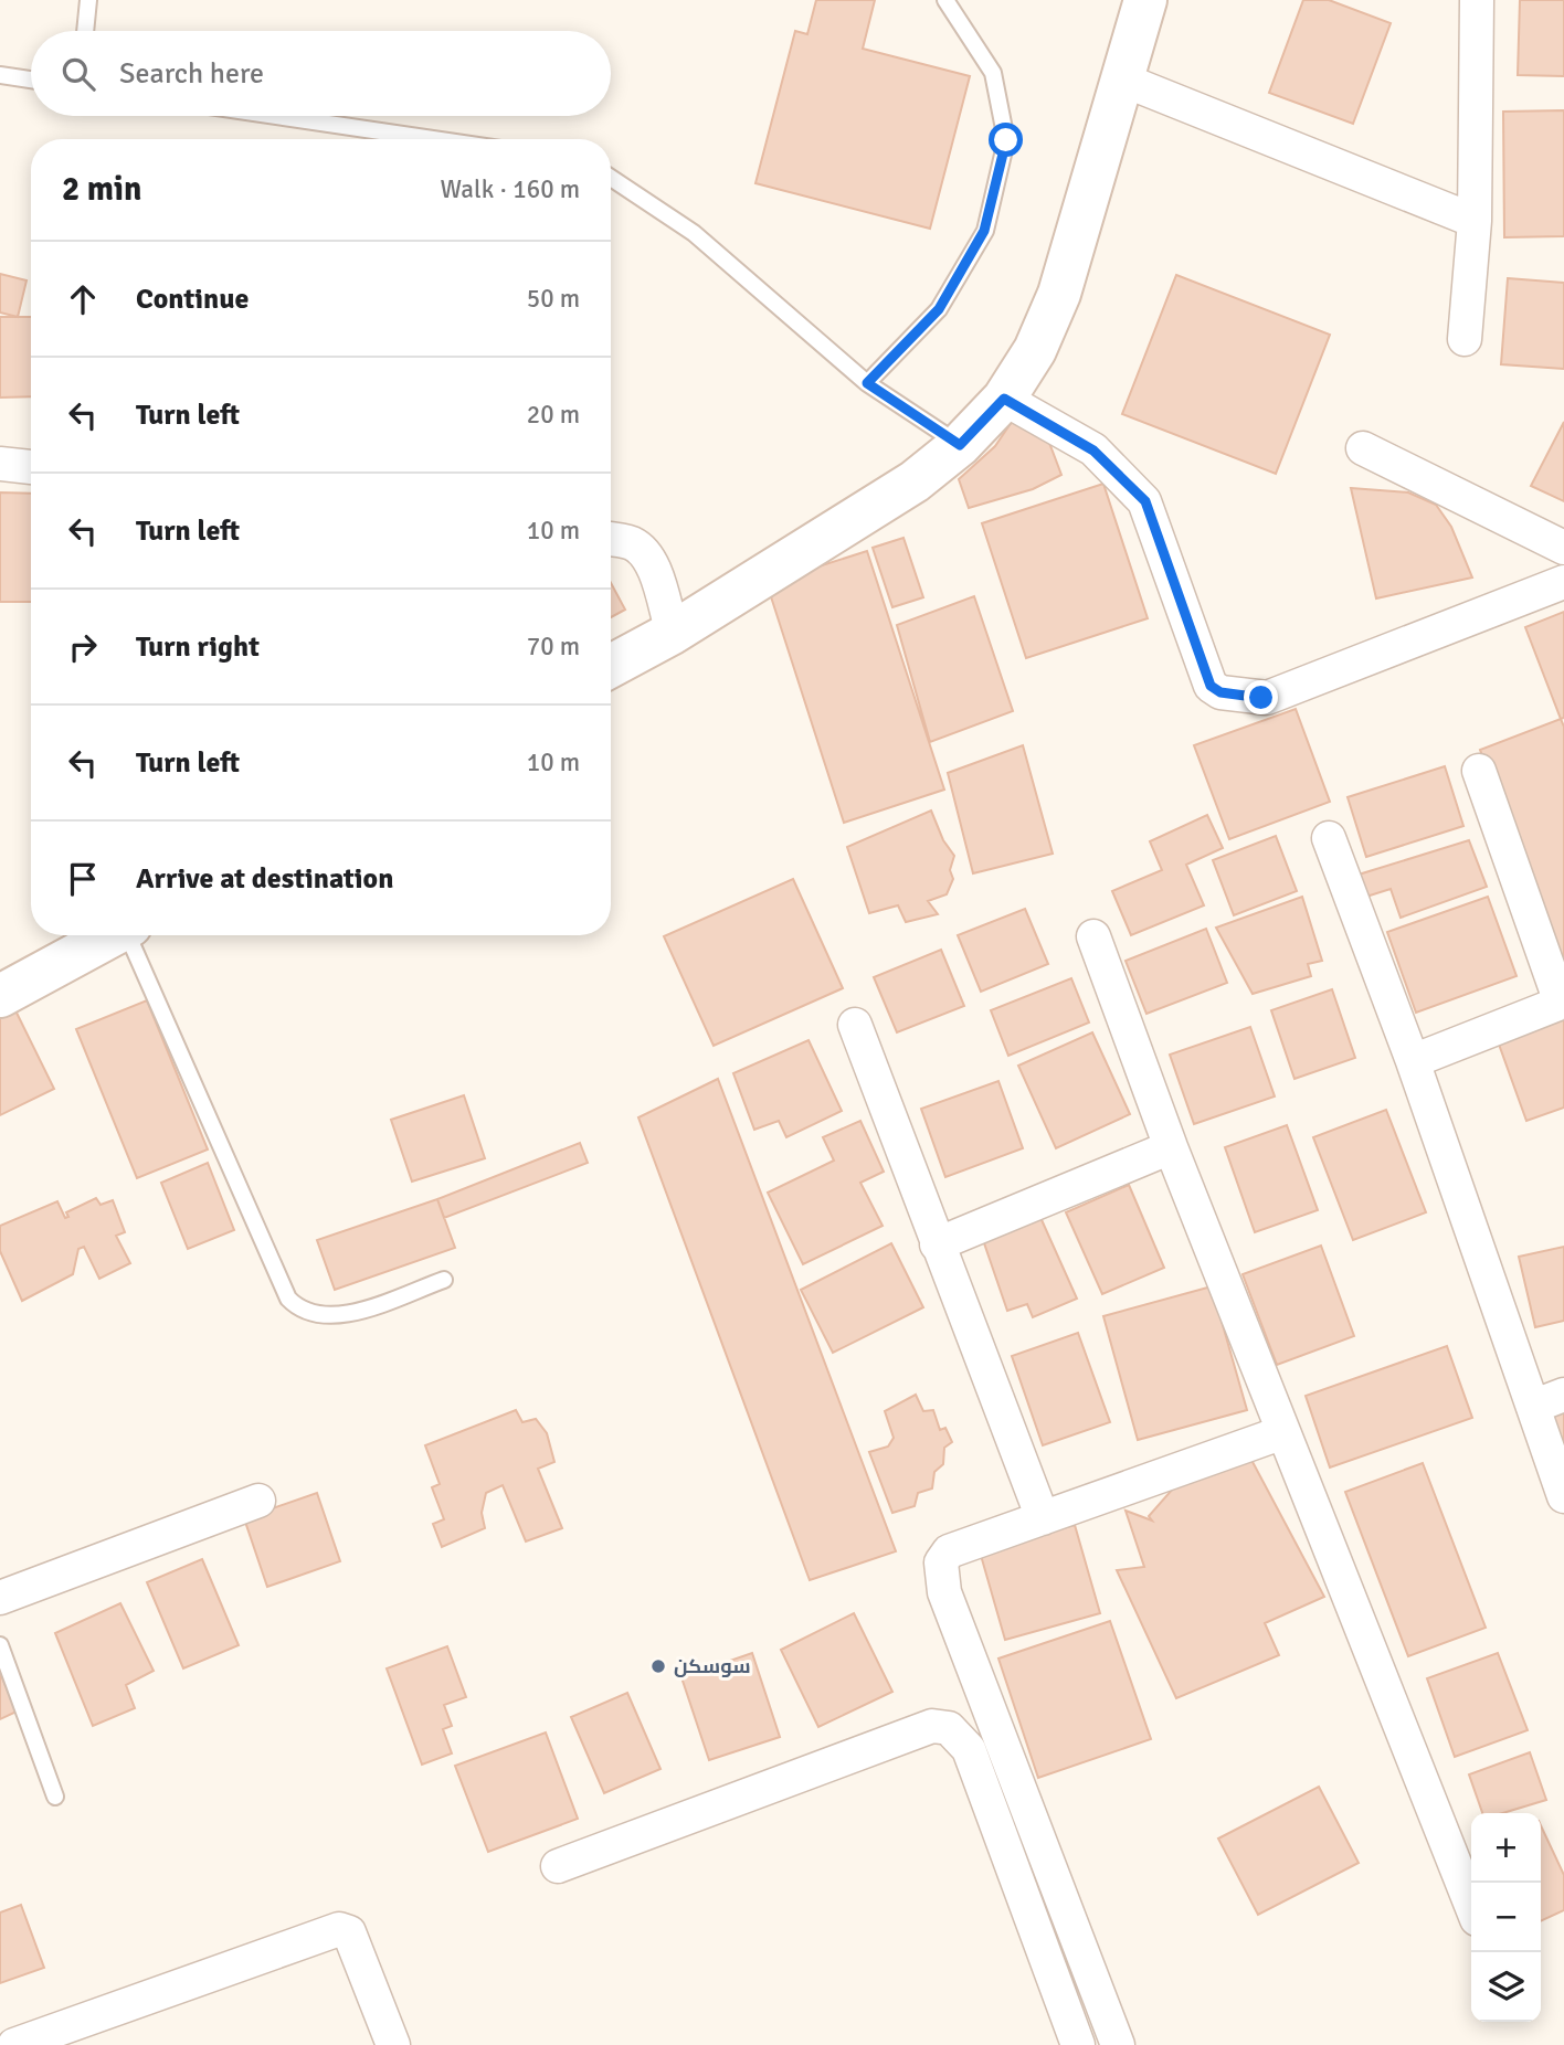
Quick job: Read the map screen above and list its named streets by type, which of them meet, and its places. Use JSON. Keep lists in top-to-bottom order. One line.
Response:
{"places":["سوسكن"],"page":{"search":"Search here","heading":["2 min","Walk · 160 m"],"list":[["Continue","50 m"],["Turn left","20 m"],["Turn left","10 m"],["Turn right","70 m"],["Turn left","10 m"],"Arrive at destination"],"map_buttons":["+","−"]}}
